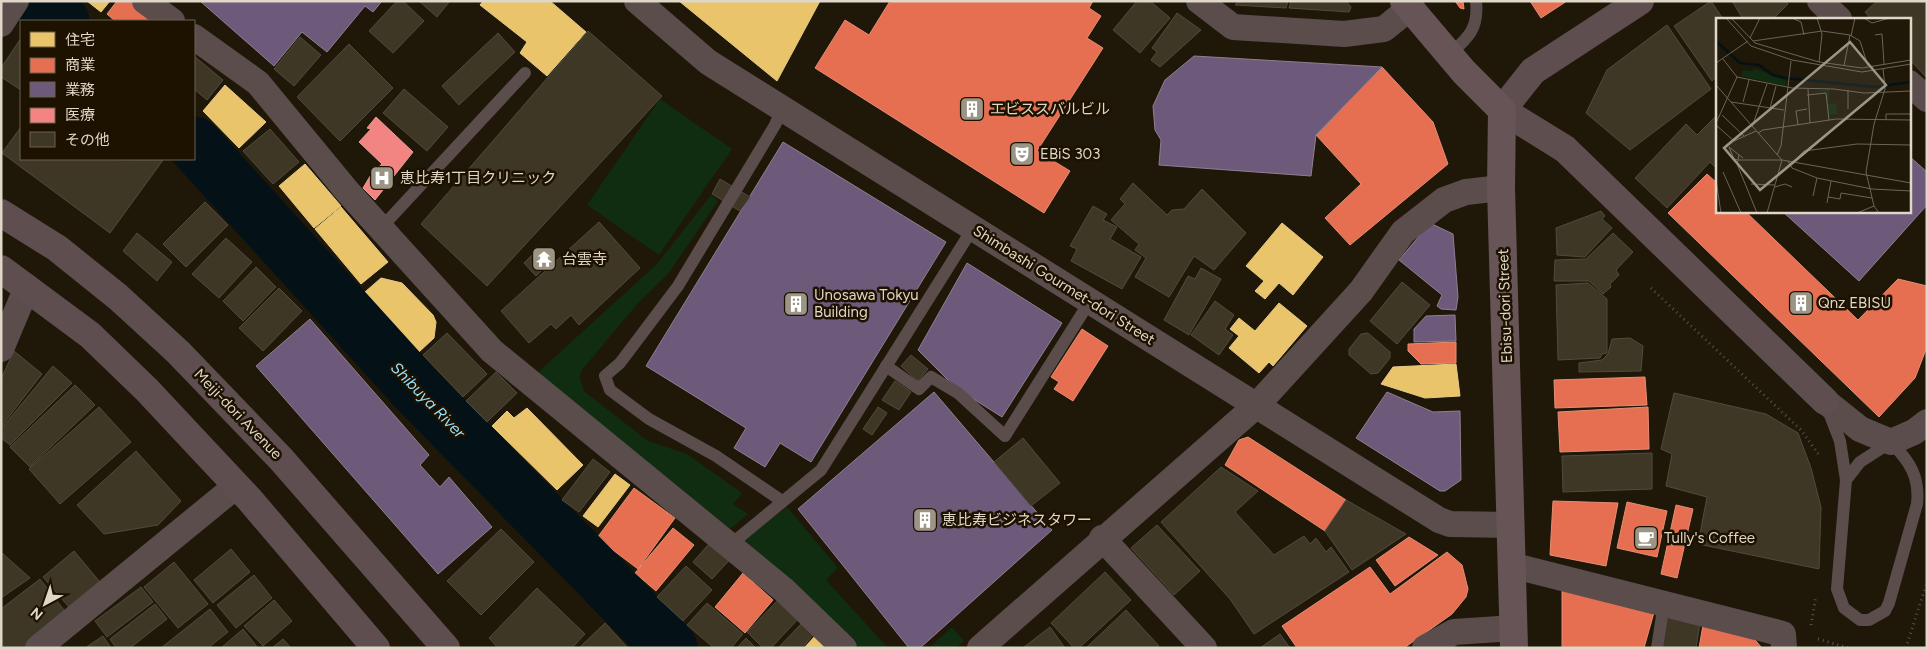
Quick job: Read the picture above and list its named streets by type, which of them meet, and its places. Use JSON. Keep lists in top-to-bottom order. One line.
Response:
{"streets":{"main road":["Ebisu-dori Street","Meiji-dori Avenue"],"street":["Shimbashi Gourmet-dori Street"]},"crossings":[["Shimbashi Gourmet-dori Street","Ebisu-dori Street"]],"water":["Shibuya River"],"places":{"building":["エビススバルビル","Qnz EBISU","Unosawa Tokyu Building","恵比寿ビジネスタワー"],"theatre":["EBiS 303"],"hospital":["恵比寿1丁目クリニック"],"temple":["台雲寺"],"cafe":["Tully's Coffee"]},"legend":["住宅","商業","業務","医療","その他"],"north":"bottom left"}
